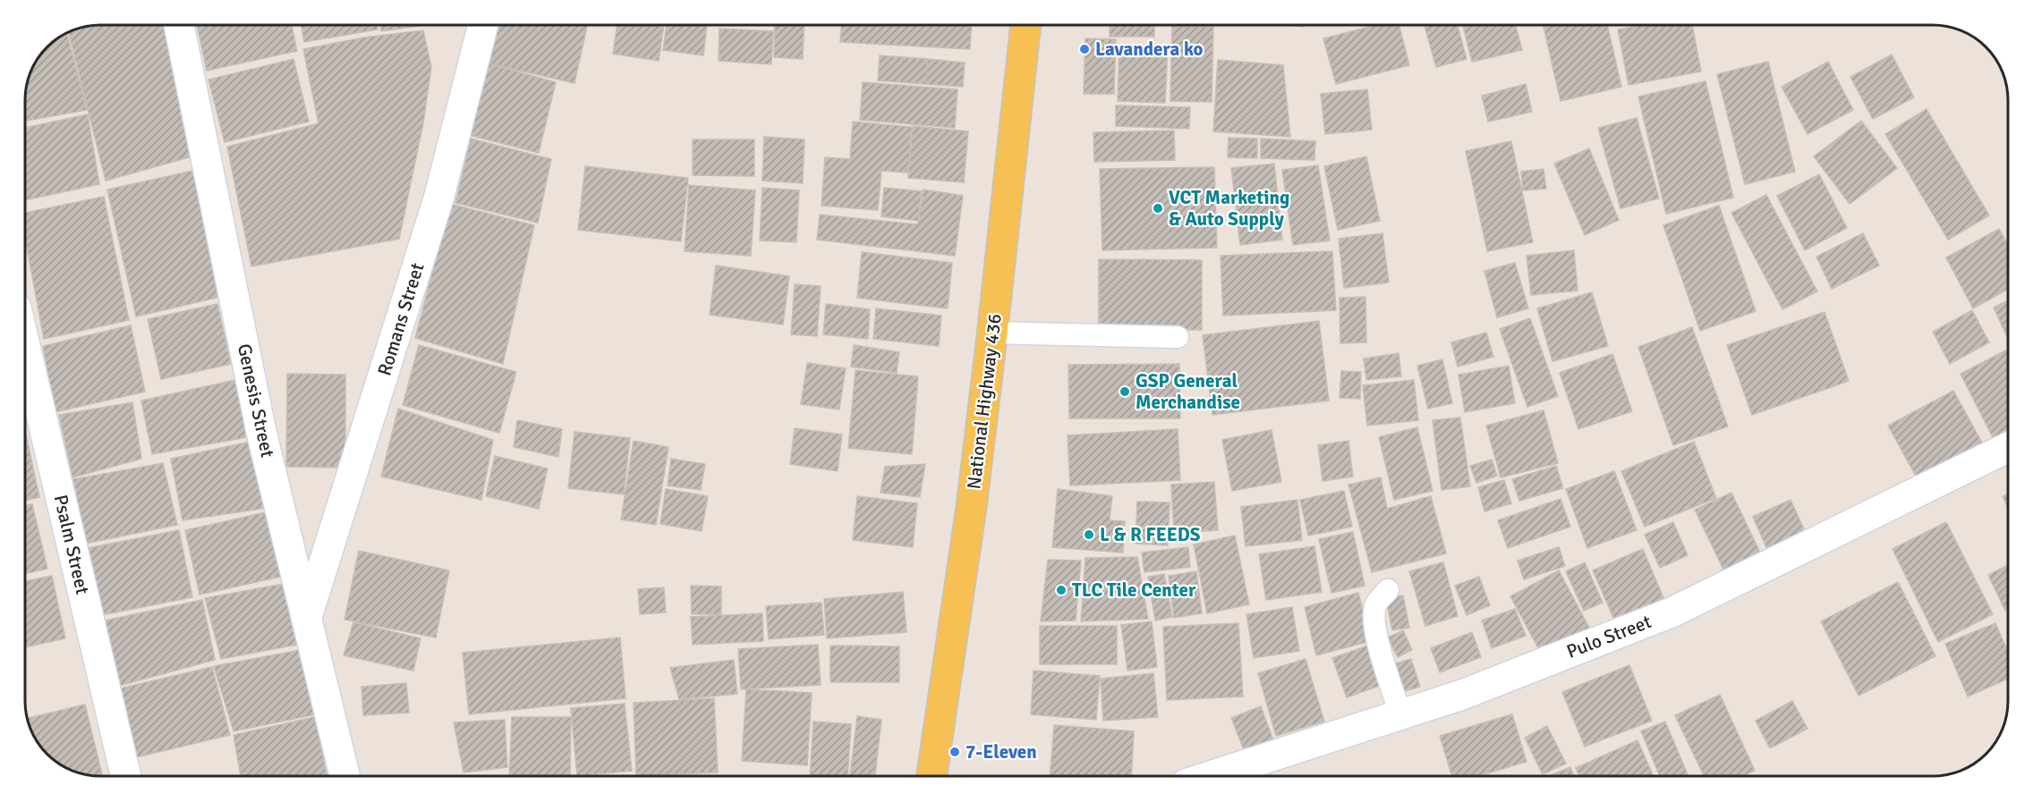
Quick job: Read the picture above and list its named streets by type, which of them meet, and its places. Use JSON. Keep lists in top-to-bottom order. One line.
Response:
{"streets":{"main road":["National Highway 436"],"street":["Romans Street","Genesis Street","Psalm Street","Pulo Street"]},"crossings":[["Romans Street","Genesis Street"]],"places":["Lavandera ko","VCT Marketing & Auto Supply","GSP General Merchandise","L & R FEEDS","TLC Tile Center","7-Eleven"]}
